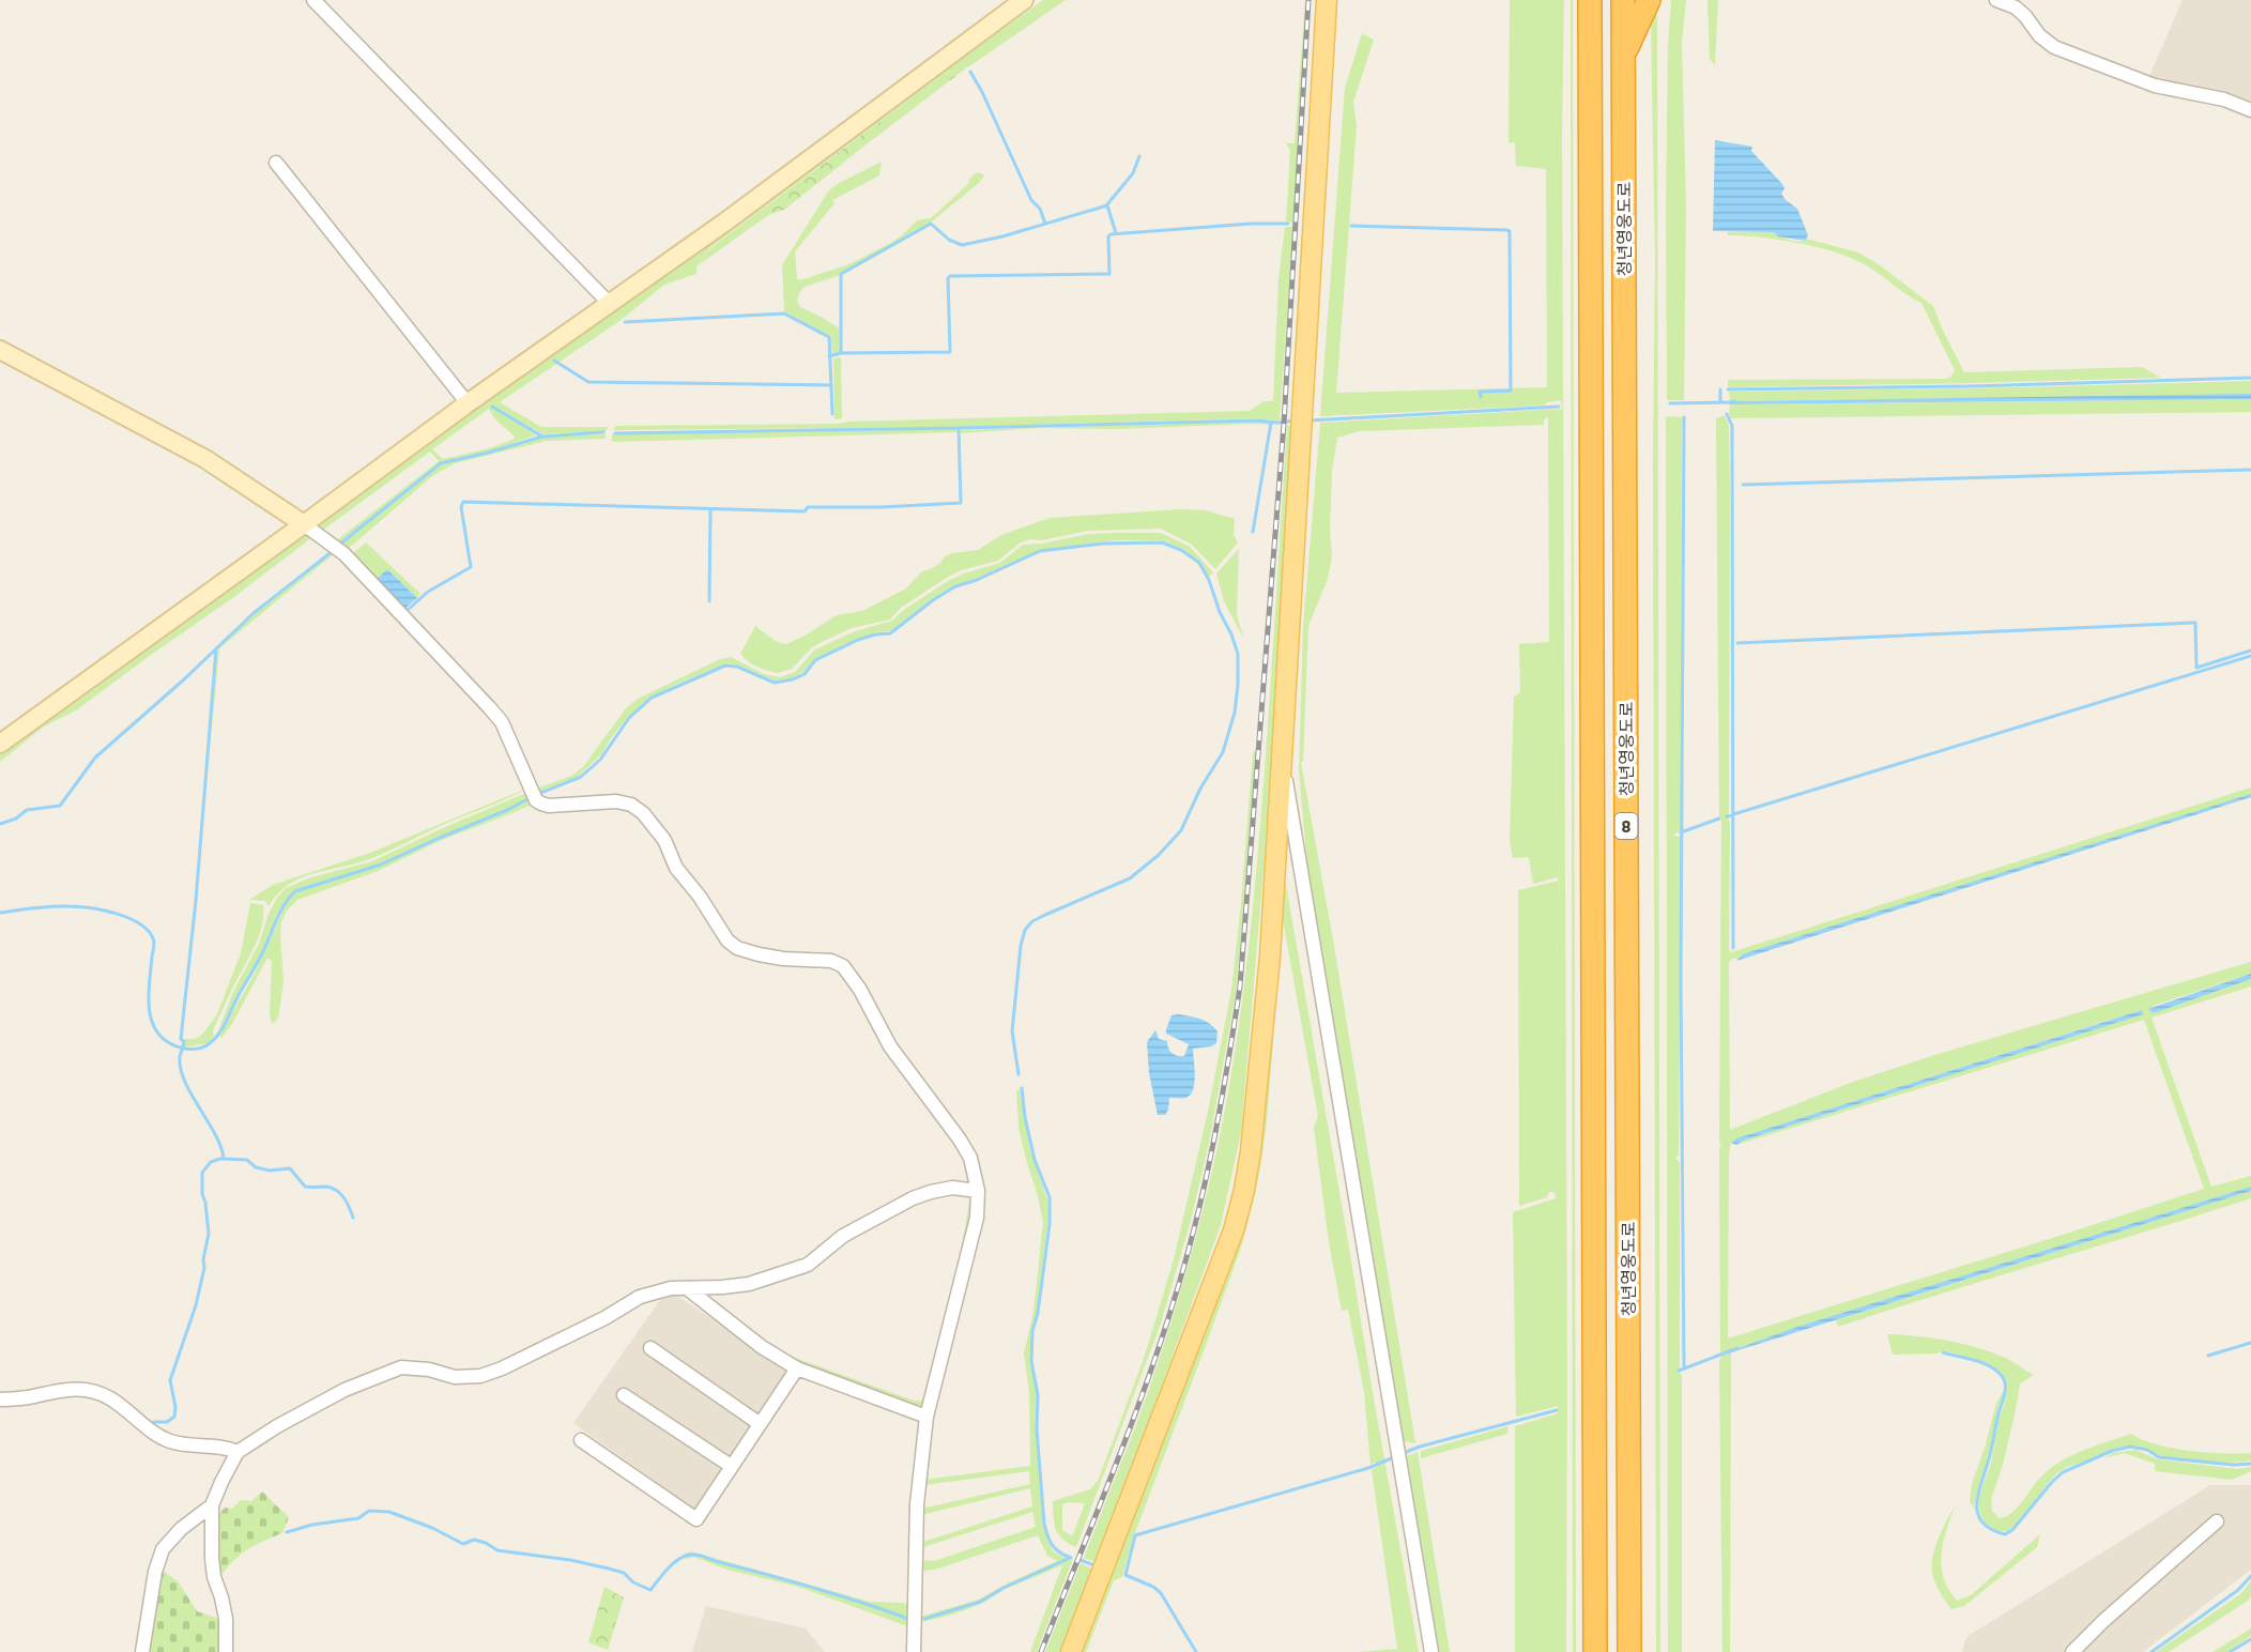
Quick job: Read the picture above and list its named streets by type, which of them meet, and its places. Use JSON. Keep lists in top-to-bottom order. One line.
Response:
{"streets":{"highway":["청년영웅도로","8"]}}
